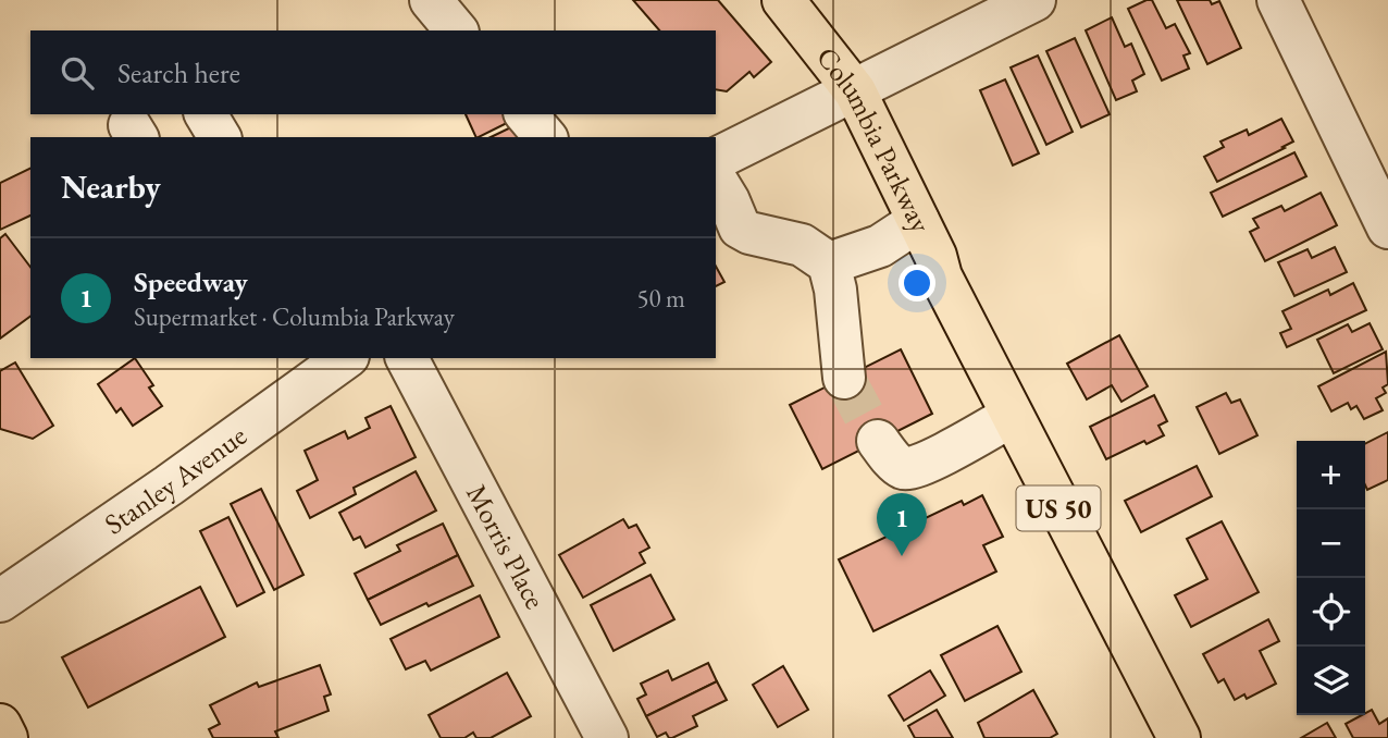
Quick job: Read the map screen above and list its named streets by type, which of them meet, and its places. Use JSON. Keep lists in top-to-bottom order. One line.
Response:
{"streets":{"main road":["Columbia Parkway","US 50"],"street":["Stanley Avenue","Morris Place"]},"page":{"search":"Search here","heading":"Nearby","list":[{"mark":"1","name":"Speedway","note":"Supermarket · Columbia Parkway","value":"50 m"}],"map_buttons":["+","−"],"pins":"1"}}
